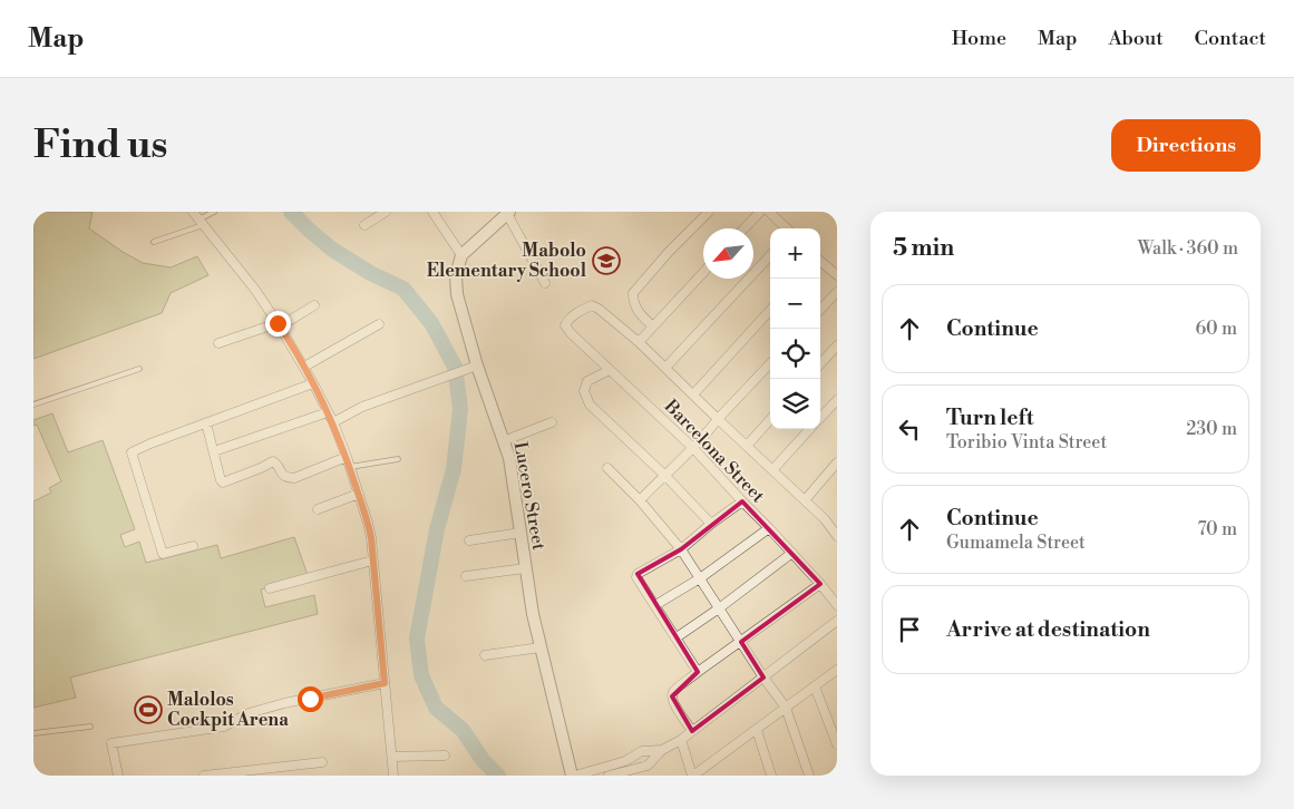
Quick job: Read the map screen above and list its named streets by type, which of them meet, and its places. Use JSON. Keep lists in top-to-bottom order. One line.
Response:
{"streets":{"street":["Barcelona Street","Lucero Street"]},"places":{"school or university":["Mabolo Elementary School"],"sports":["Malolos Cockpit Arena"]},"north":"bottom left","page":{"header":"Map","nav":["Home","Map","About","Contact"],"buttons":"Directions","title":"Find us","heading":["5 min","Walk · 360 m"],"map_buttons":["+","−"],"list":[["Continue","60 m"],["Turn left","Toribio Vinta Street","230 m"],["Continue","Gumamela Street","70 m"],"Arrive at destination"]}}
